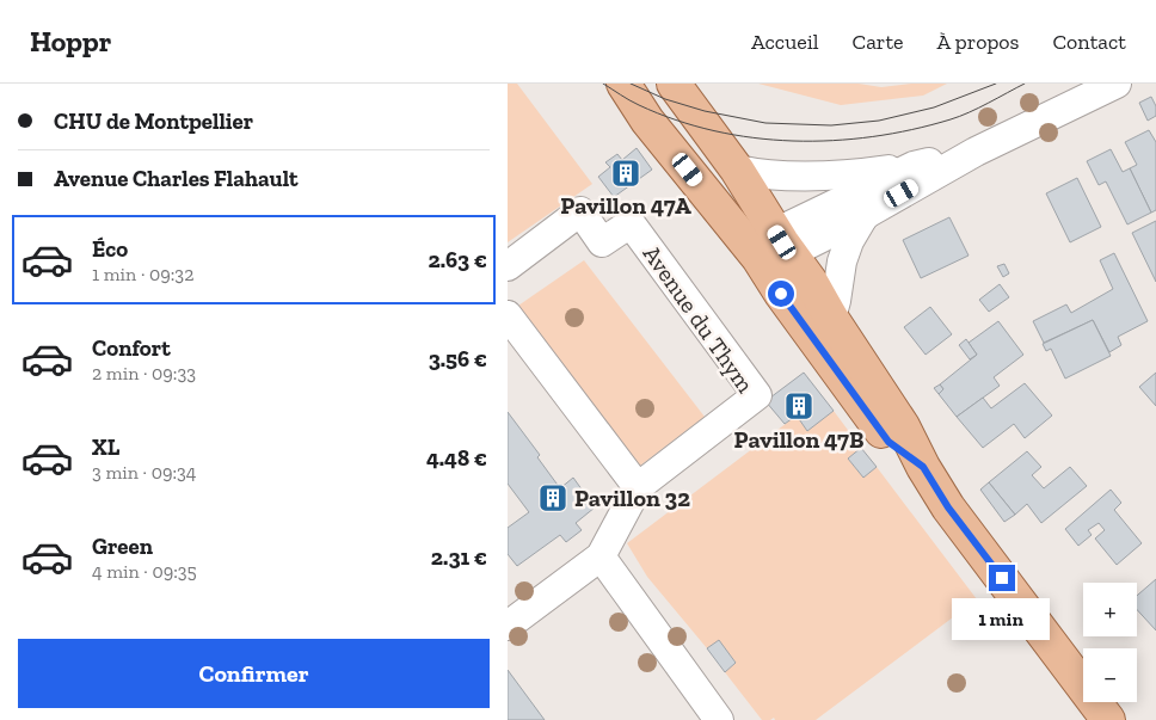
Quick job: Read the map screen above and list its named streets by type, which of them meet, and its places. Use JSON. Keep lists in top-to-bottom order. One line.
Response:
{"streets":{"street":["Avenue du Thym"]},"places":{"building":["Pavillon 47A","Pavillon 47B","Pavillon 32"]},"page":{"header":"Hoppr","nav":["Accueil","Carte","À propos","Contact"],"banner":["CHU de Montpellier","Avenue Charles Flahault"],"list":[{"name":"Éco","note":"1 min · 09:32","value":"2.63 €"},{"name":"Confort","note":"2 min · 09:33","value":"3.56 €"},{"name":"XL","note":"3 min · 09:34","value":"4.48 €"},{"name":"Green","note":"4 min · 09:35","value":"2.31 €"}],"map_buttons":["+","−"],"bubble":"1 min","buttons":"Confirmer"}}
